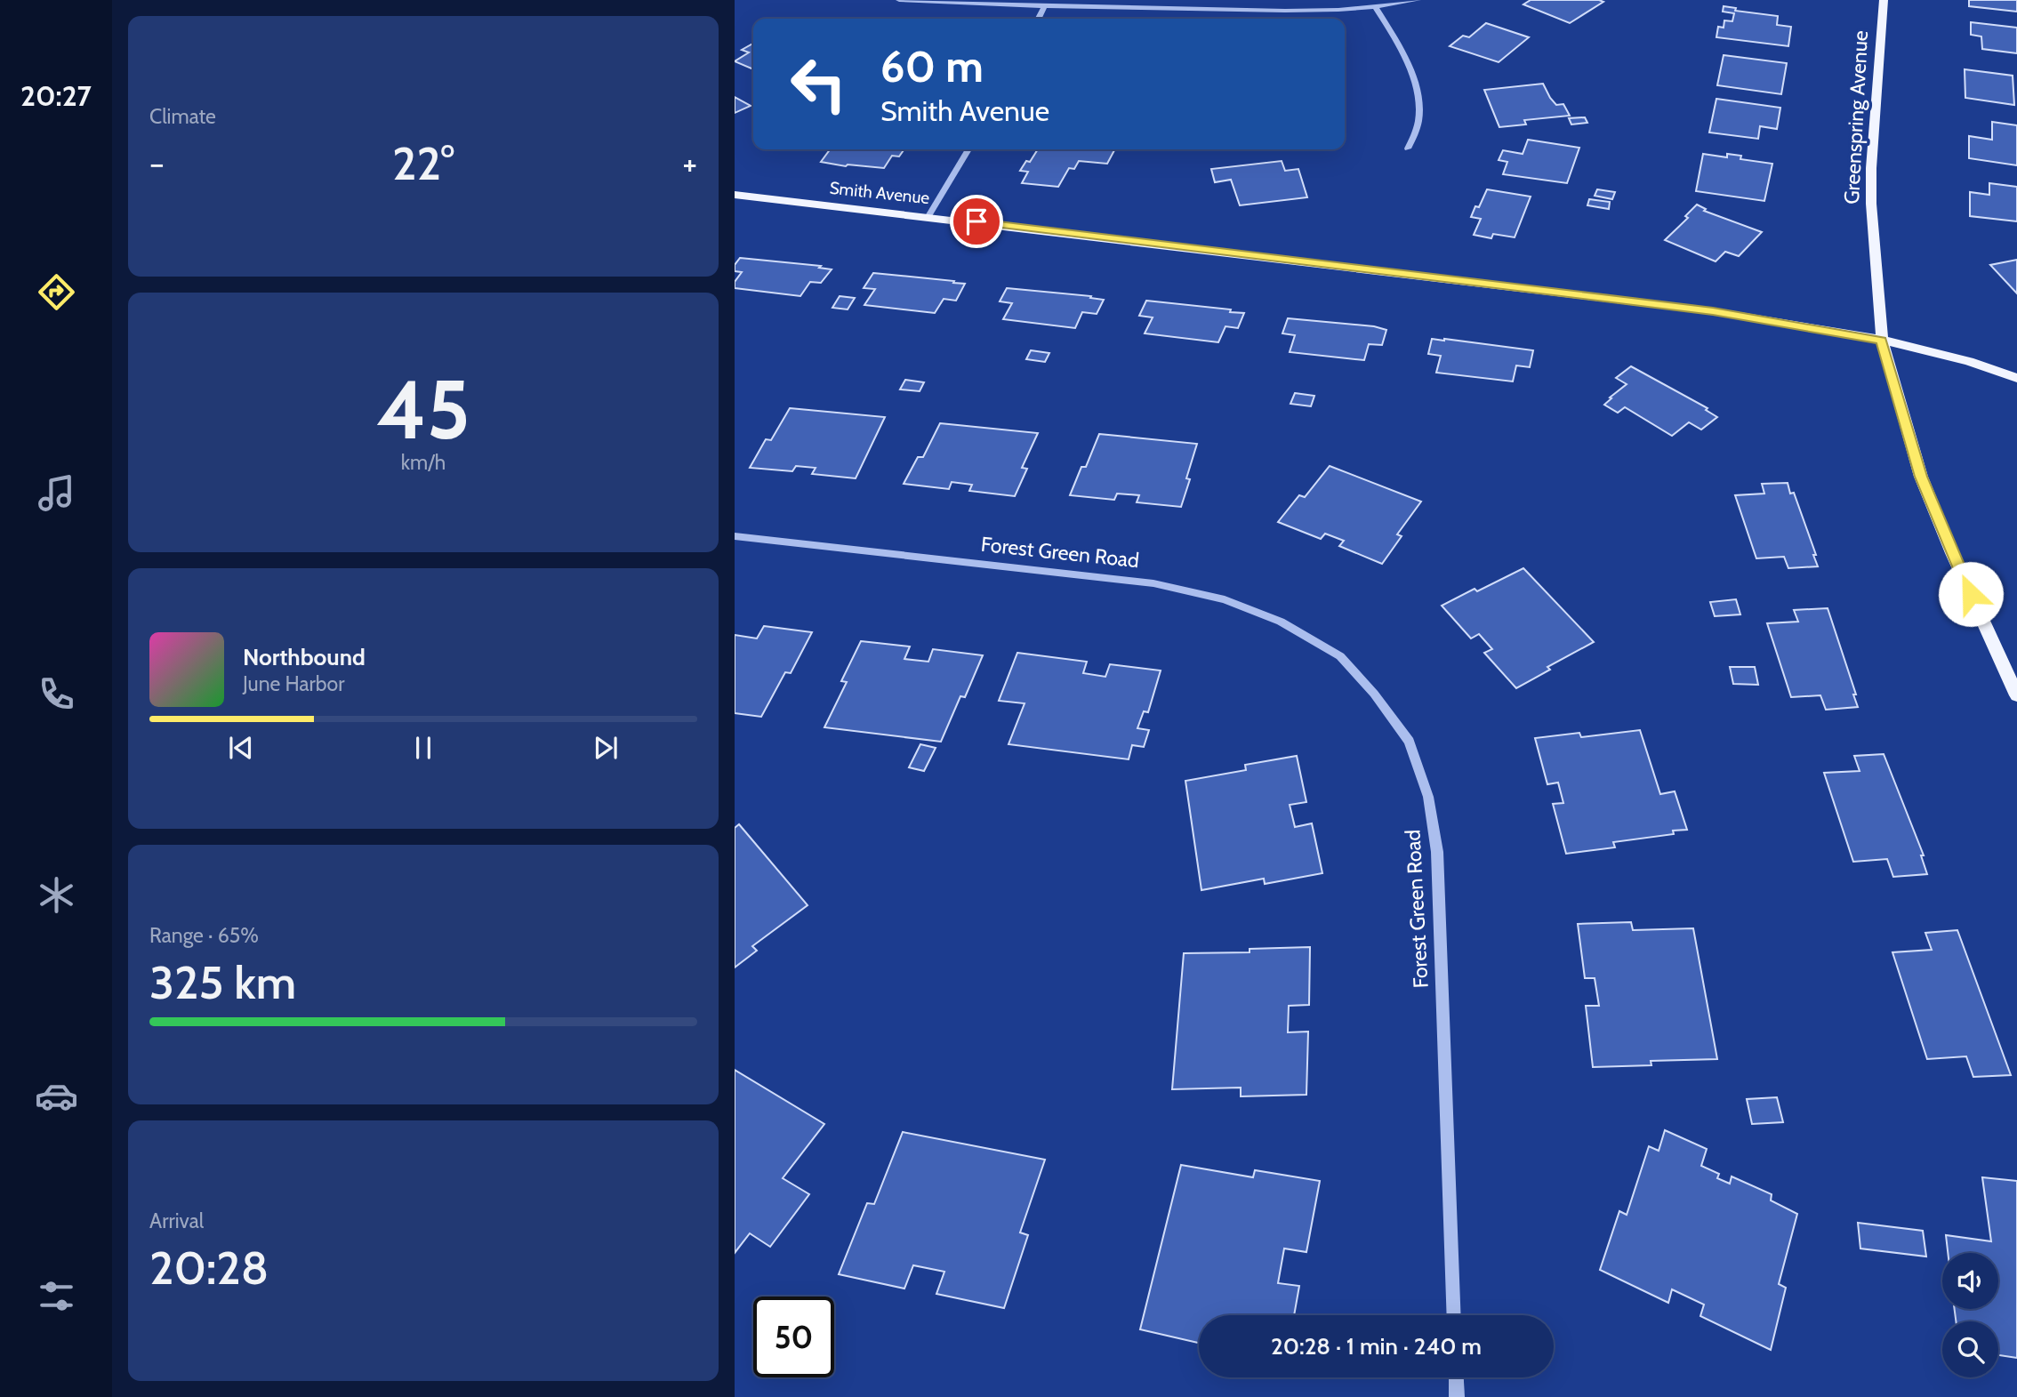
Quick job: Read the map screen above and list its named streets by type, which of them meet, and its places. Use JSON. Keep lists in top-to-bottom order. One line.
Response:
{"streets":{"main road":["Greenspring Avenue","Smith Avenue"],"street":["Forest Green Road"]},"crossings":[["Greenspring Avenue","Smith Avenue"]],"page":{"tabs":"20:27","tile":["Climate",["45","km/h"],["Range · 65%","325 km"],["Arrival","20:28"]],"turn":["60 m","Smith Avenue"],"heat":["−","22°","+"],"song":["Northbound","June Harbor"],"limit":"50","trip":"20:28 · 1 min · 240 m"}}
